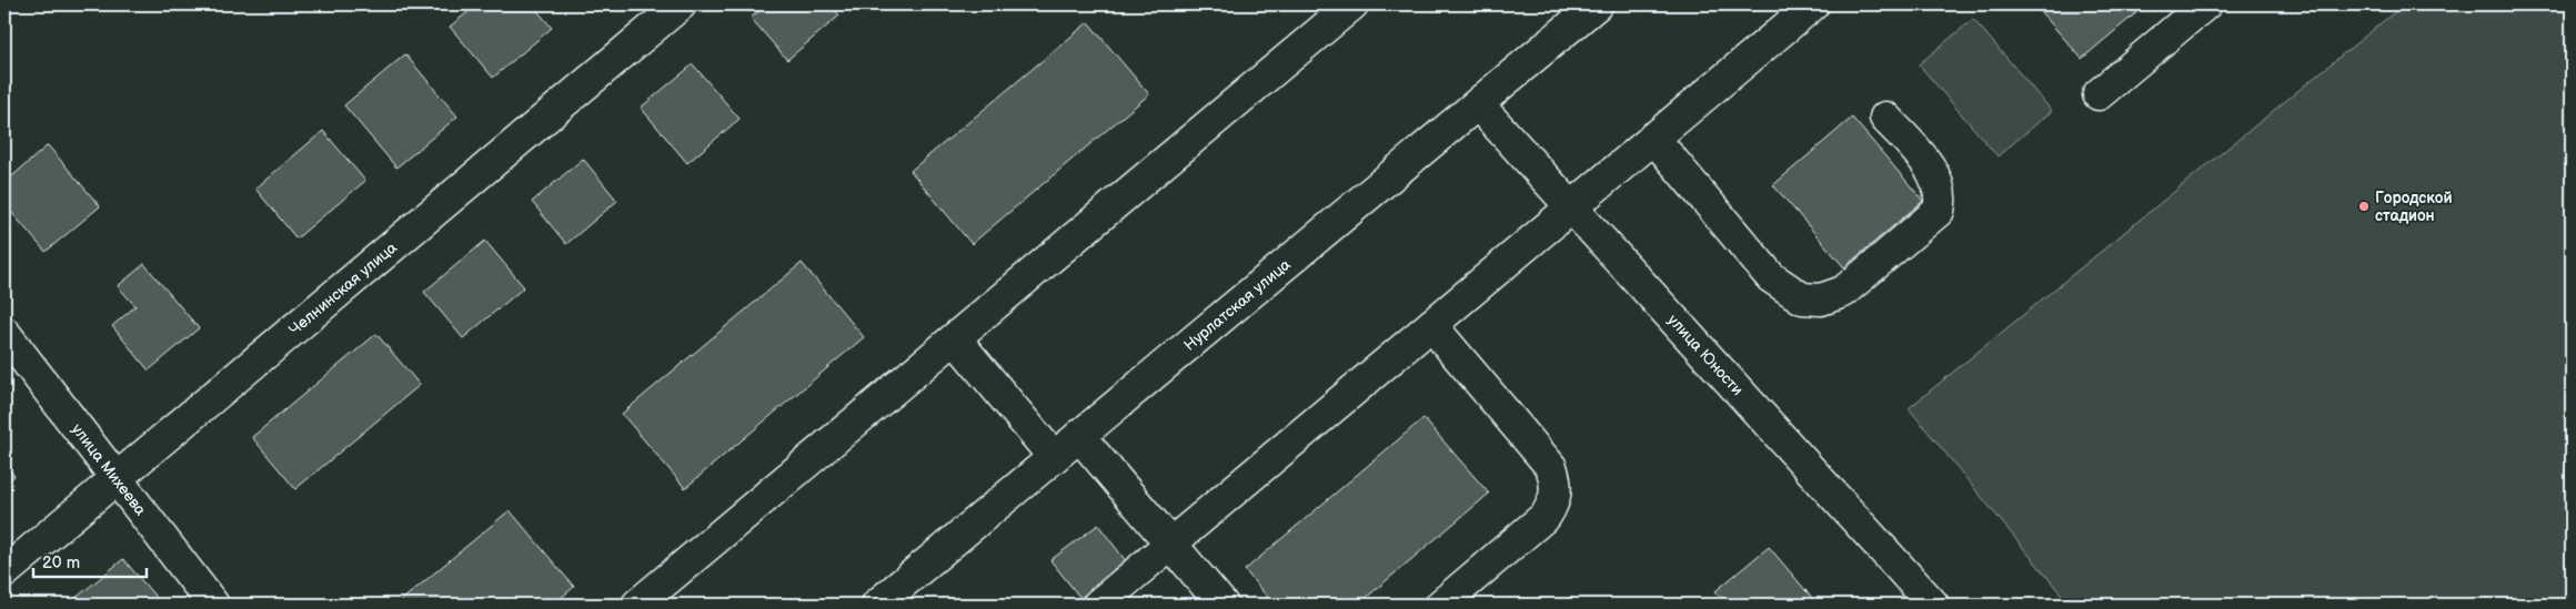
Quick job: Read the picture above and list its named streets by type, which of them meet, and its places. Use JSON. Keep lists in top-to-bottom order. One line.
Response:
{"streets":{"street":["Челнинская улица","Нурлатская улица","улица Юности","улица Михеева"]},"crossings":[["Челнинская улица","улица Михеева"],["Нурлатская улица","улица Юности"]],"places":["Городской стадион"],"scale_bar":"20 m"}
